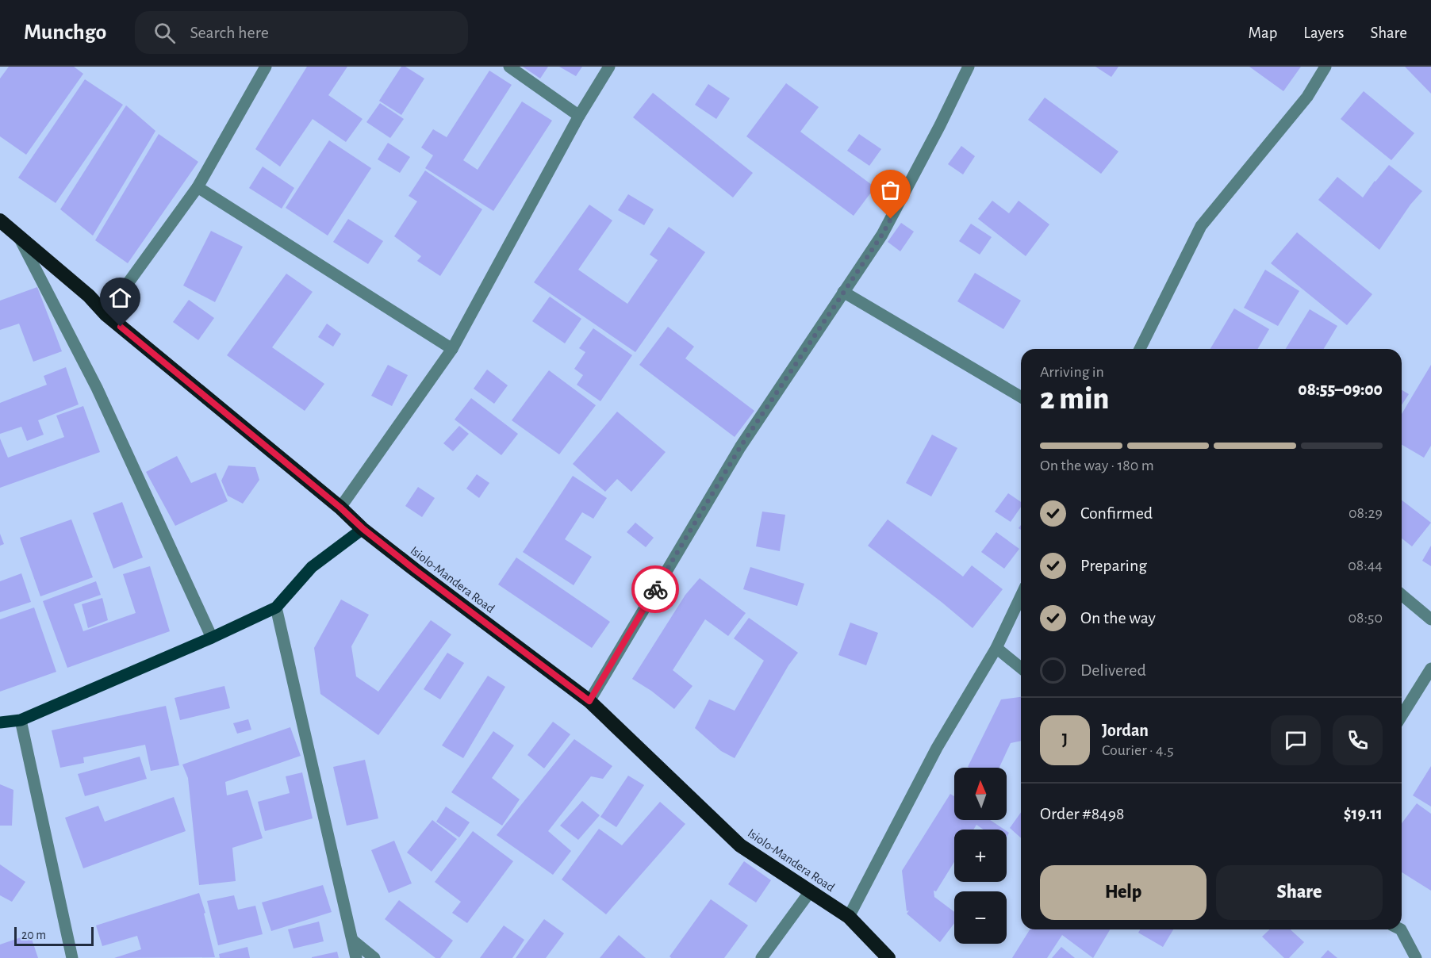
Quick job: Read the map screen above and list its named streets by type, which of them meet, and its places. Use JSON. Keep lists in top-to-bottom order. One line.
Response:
{"streets":{"highway":["Isiolo-Mandera Road"]},"scale_bar":"20 m","north":"top","page":{"header":"Munchgo","search":"Search here","nav":["Map","Layers","Share"],"heading":["2 min","Arriving in","08:55–09:00"],"panel":["Jordan","Courier · 4.5","Order #8498","$19.11"],"bar":"On the way · 180 m","list":[["Confirmed","08:29"],["Preparing","08:44"],["On the way","08:50"],"Delivered"],"round":"J","map_buttons":["+","−"],"buttons":["Help","Share"],"scale":"20 m"}}
